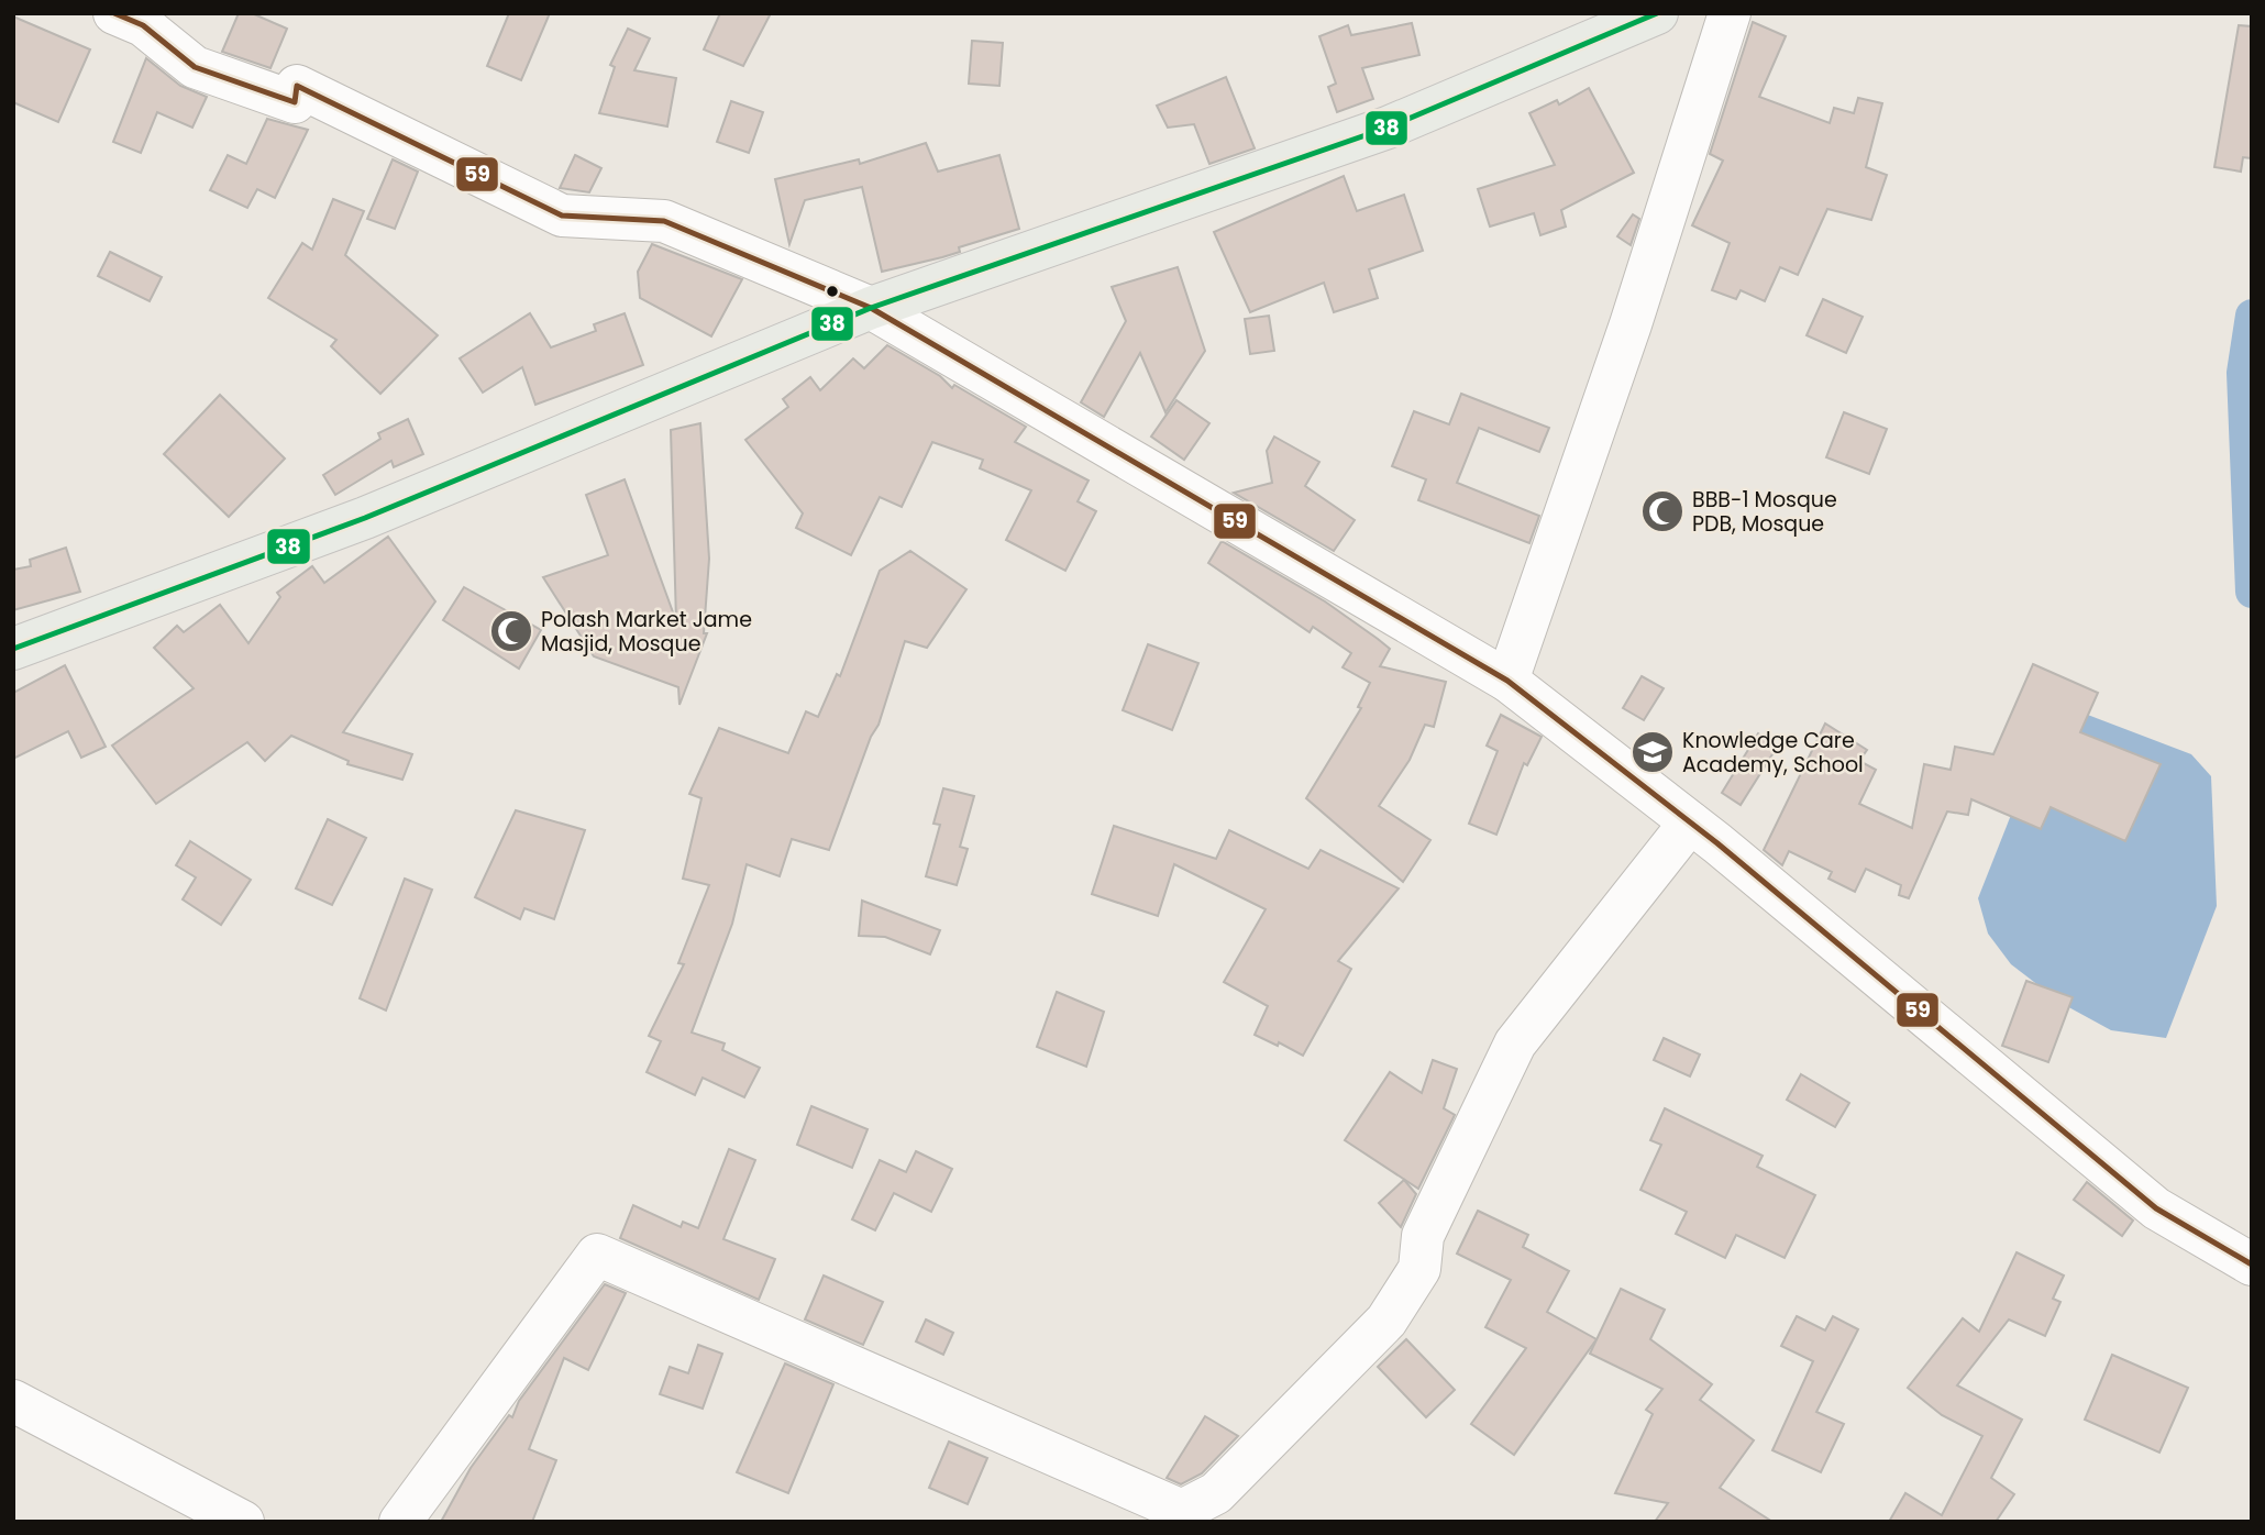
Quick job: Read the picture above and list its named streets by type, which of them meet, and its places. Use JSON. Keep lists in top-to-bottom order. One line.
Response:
{"places":{"mosque":["BBB-1 Mosque PDB, Mosque","Polash Market Jame Masjid, Mosque"],"school or university":["Knowledge Care Academy, School"]},"lines":["transit line 59","transit line 38"]}
